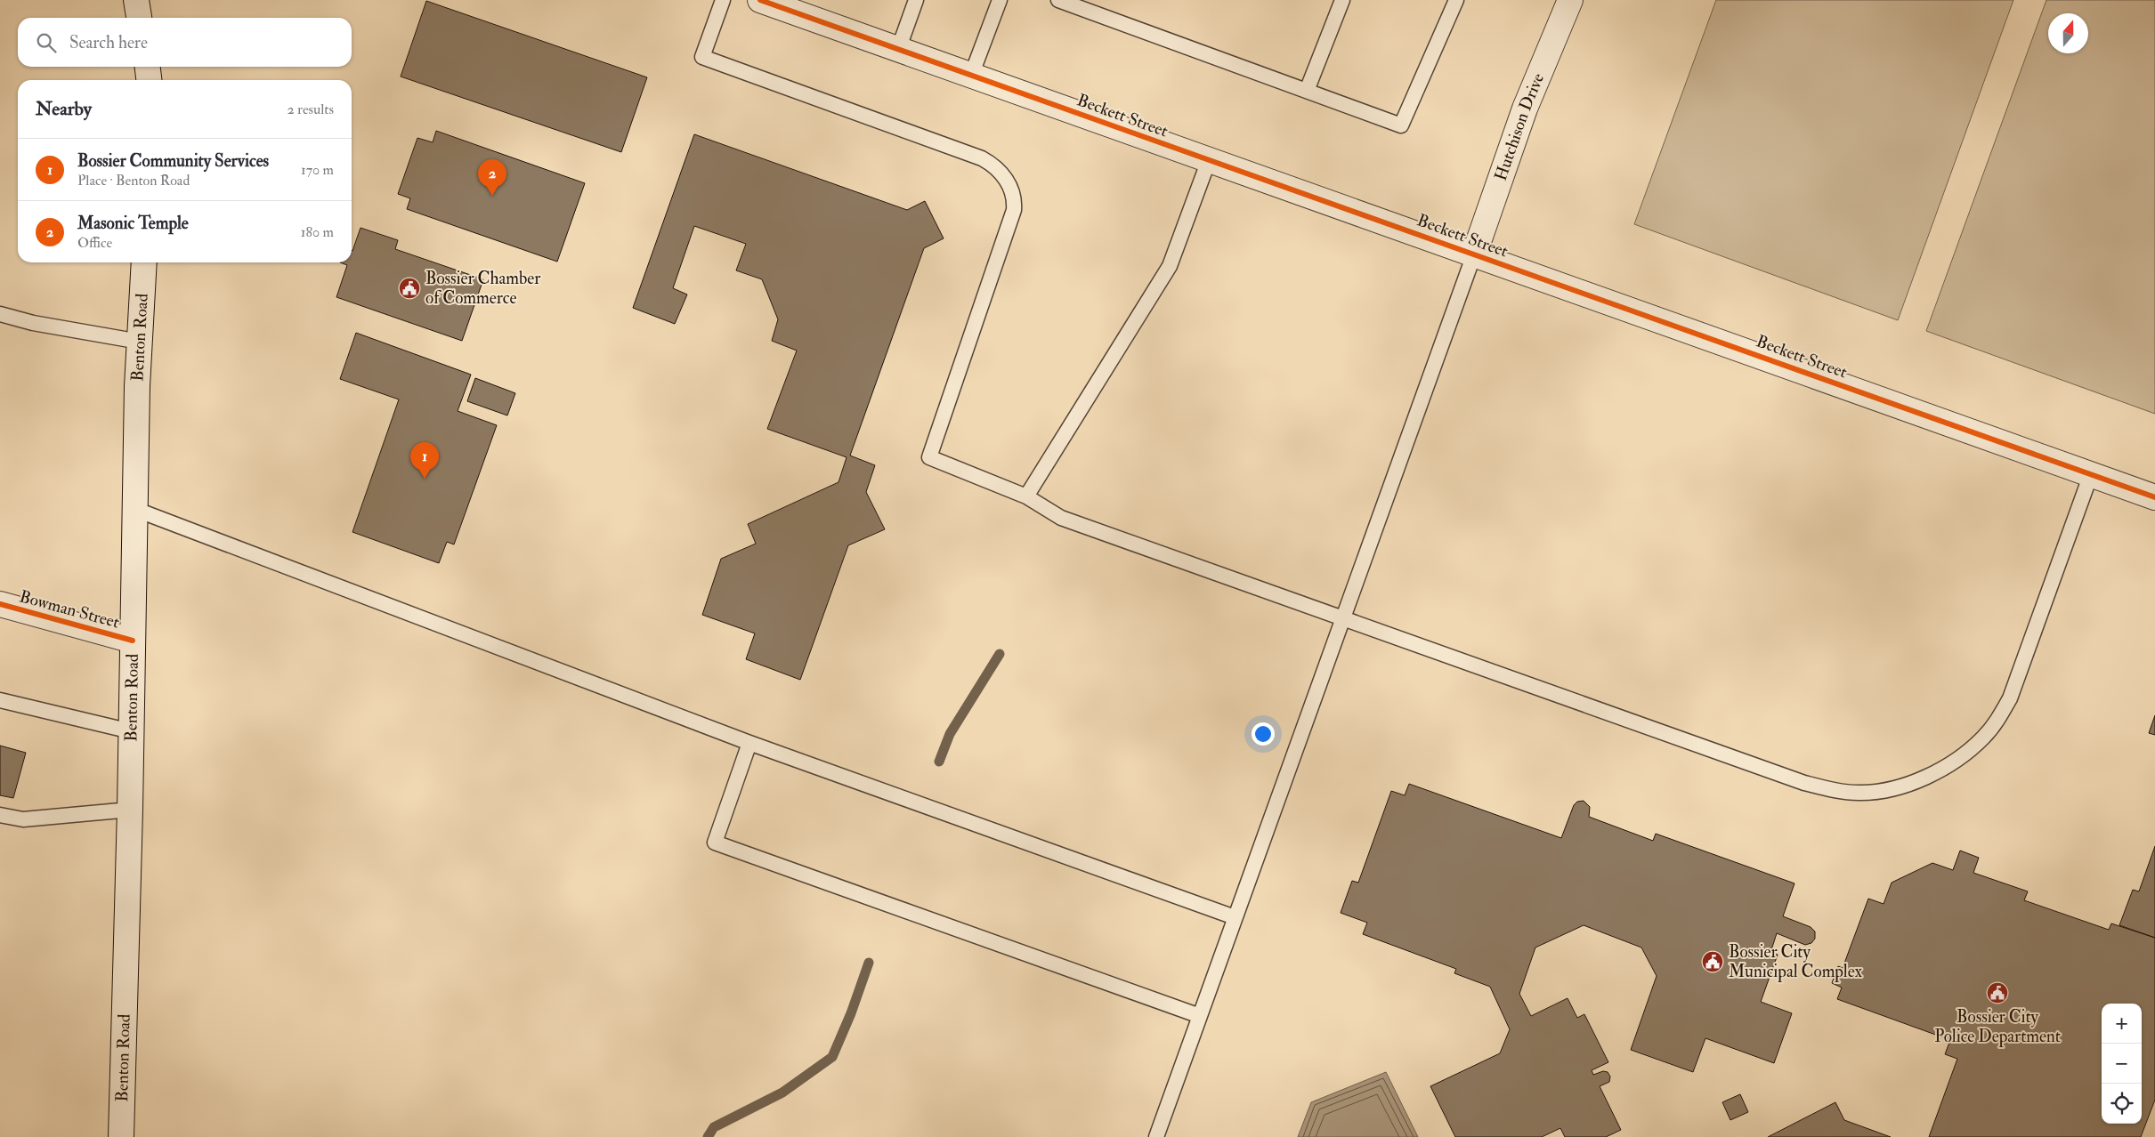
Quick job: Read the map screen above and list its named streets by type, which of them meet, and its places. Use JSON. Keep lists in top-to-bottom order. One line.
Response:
{"streets":{"street":["Beckett Street","Hutchison Drive","Benton Road","Bowman Street"]},"crossings":[["Beckett Street","Hutchison Drive"],["Benton Road","Bowman Street"]],"places":{"public building":["Bossier Chamber of Commerce","Bossier City Municipal Complex","Bossier City Police Department"]},"north":"top","page":{"search":"Search here","heading":["Nearby","2 results"],"list":[{"mark":"1","name":"Bossier Community Services","note":"Place · Benton Road","value":"170 m"},{"mark":"2","name":"Masonic Temple","note":"Office","value":"180 m"}],"pins":["2","1"],"map_buttons":["+","−"]}}
